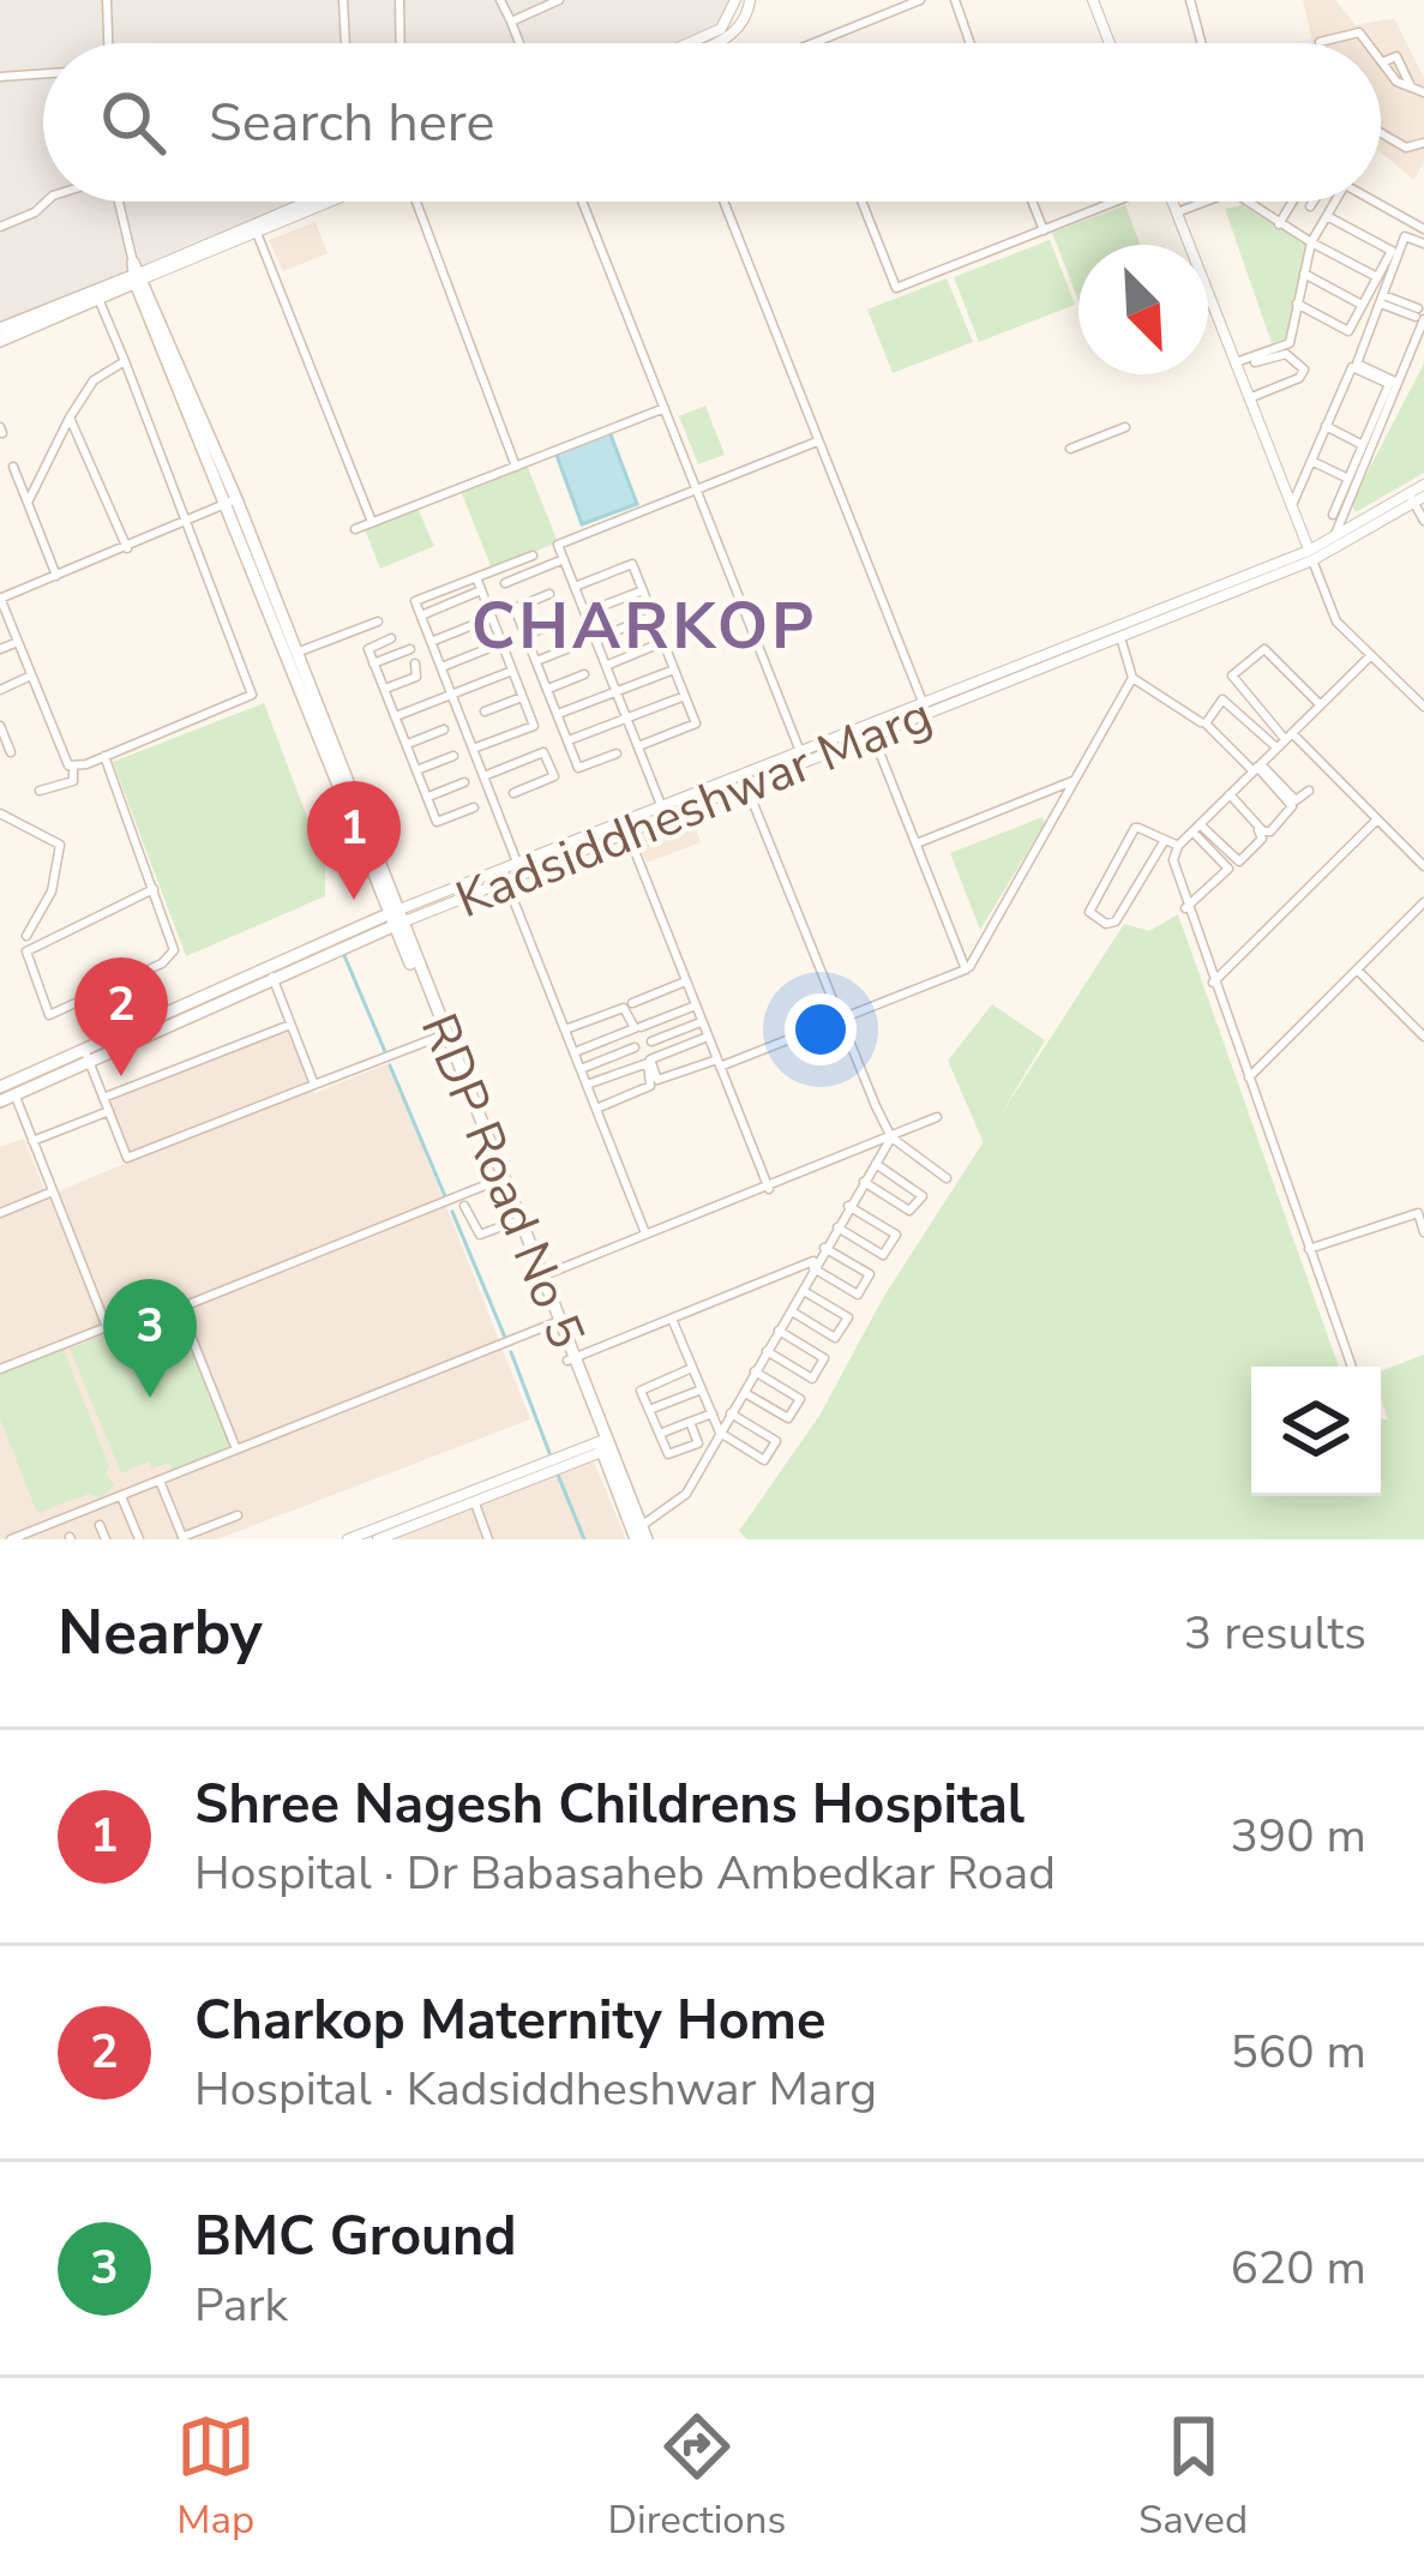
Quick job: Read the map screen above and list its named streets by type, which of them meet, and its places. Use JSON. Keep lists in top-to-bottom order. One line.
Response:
{"streets":{"main road":["Kadsiddheshwar Marg","RDP Road No 5"]},"crossings":[["Kadsiddheshwar Marg","RDP Road No 5"]],"districts":["CHARKOP"],"north":"bottom right","page":{"search":"Search here","pins":["1","2","3"],"heading":["Nearby","3 results"],"list":[{"mark":"1","name":"Shree Nagesh Childrens Hospital","note":"Hospital · Dr Babasaheb Ambedkar Road","value":"390 m"},{"mark":"2","name":"Charkop Maternity Home","note":"Hospital · Kadsiddheshwar Marg","value":"560 m"},{"mark":"3","name":"BMC Ground","note":"Park","value":"620 m"}],"nav":["Map","Directions","Saved"]}}
